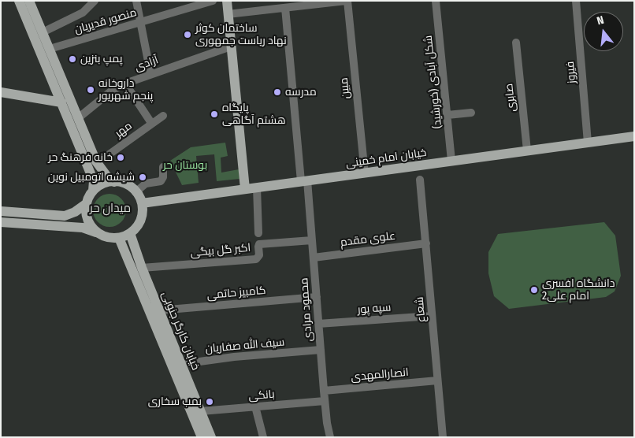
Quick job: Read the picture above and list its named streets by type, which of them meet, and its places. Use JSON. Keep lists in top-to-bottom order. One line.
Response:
{"streets":{"main road":["خیابان امام خمینی","خیابان کارگر جنوبی"],"street":["منصور قدیریان","آزادی","فیروز","شکل آبادی (خورشید)","مبین","صابری","مهر","علوی مقدم","اکبر گل بیگی","کامبیز حاتمی","سپه پور","محمود مرادی","شعاع","سیف الله صفاریان","انصارالمهدی","بانکی"]},"crossings":[["فیروز","خیابان امام خمینی"],["شکل آبادی (خورشید)","خیابان امام خمینی"],["مبین","خیابان امام خمینی"],["صابری","خیابان امام خمینی"],["خیابان امام خمینی","محمود مرادی"],["خیابان امام خمینی","خیابان کارگر جنوبی"],["علوی مقدم","محمود مرادی"],["علوی مقدم","شعاع"],["اکبر گل بیگی","محمود مرادی"],["اکبر گل بیگی","خیابان کارگر جنوبی"],["کامبیز حاتمی","محمود مرادی"],["کامبیز حاتمی","خیابان کارگر جنوبی"],["سپه پور","محمود مرادی"],["سپه پور","شعاع"],["محمود مرادی","سیف الله صفاریان"],["محمود مرادی","انصارالمهدی"],["محمود مرادی","بانکی"],["شعاع","انصارالمهدی"],["خیابان کارگر جنوبی","سیف الله صفاریان"],["خیابان کارگر جنوبی","بانکی"]],"districts":["میدان حر"],"parks":["بوستان حر"],"places":["ساختمان کوثر نهاد ریاست جمهوری","پمپ بنزین","داروخانه پنجم شهریور","مدرسه","پایگاه هشتم آگاهی","خانه فرهنگ حر","شیشه اتومبیل نوین","دانشگاه افسری امام علی2","بمب سخاری"],"north":"top"}
